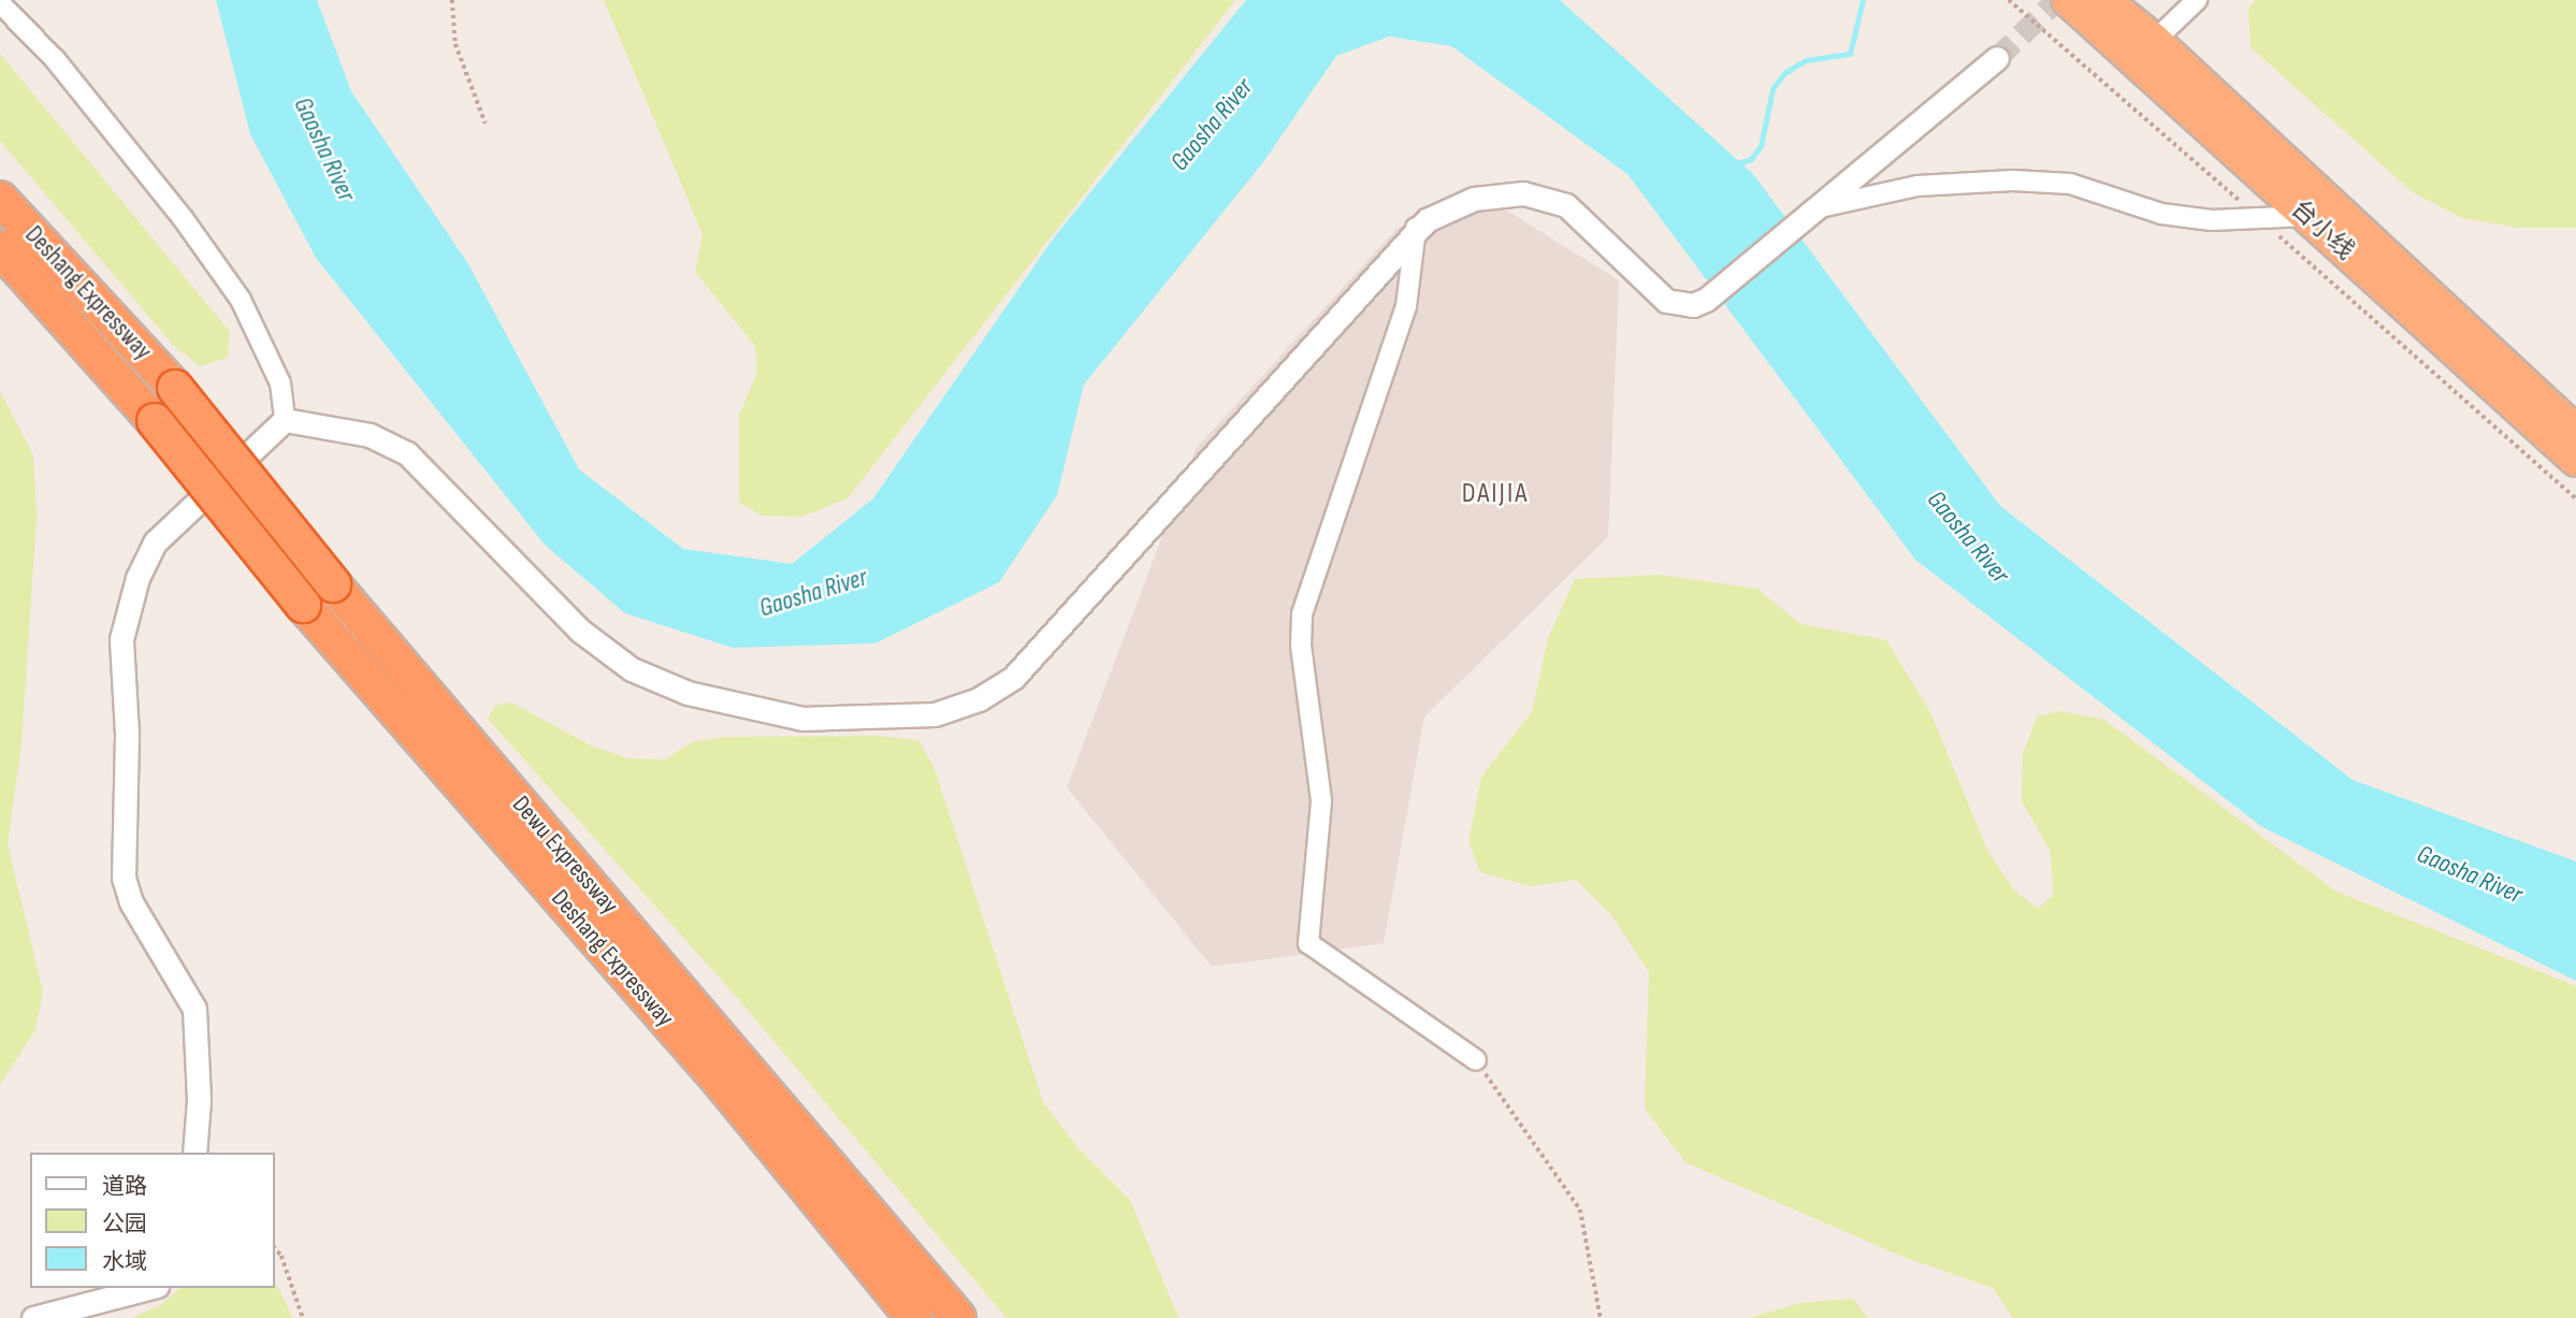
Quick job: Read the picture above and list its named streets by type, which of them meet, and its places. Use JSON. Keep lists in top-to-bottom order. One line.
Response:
{"streets":{"highway":["台小线","Deshang Expressway","Dewu Expressway"]},"crossings":[["Deshang Expressway","Dewu Expressway"]],"districts":["DAIJIA"],"water":["Gaosha River"],"legend":["道路","公园","水域"]}
